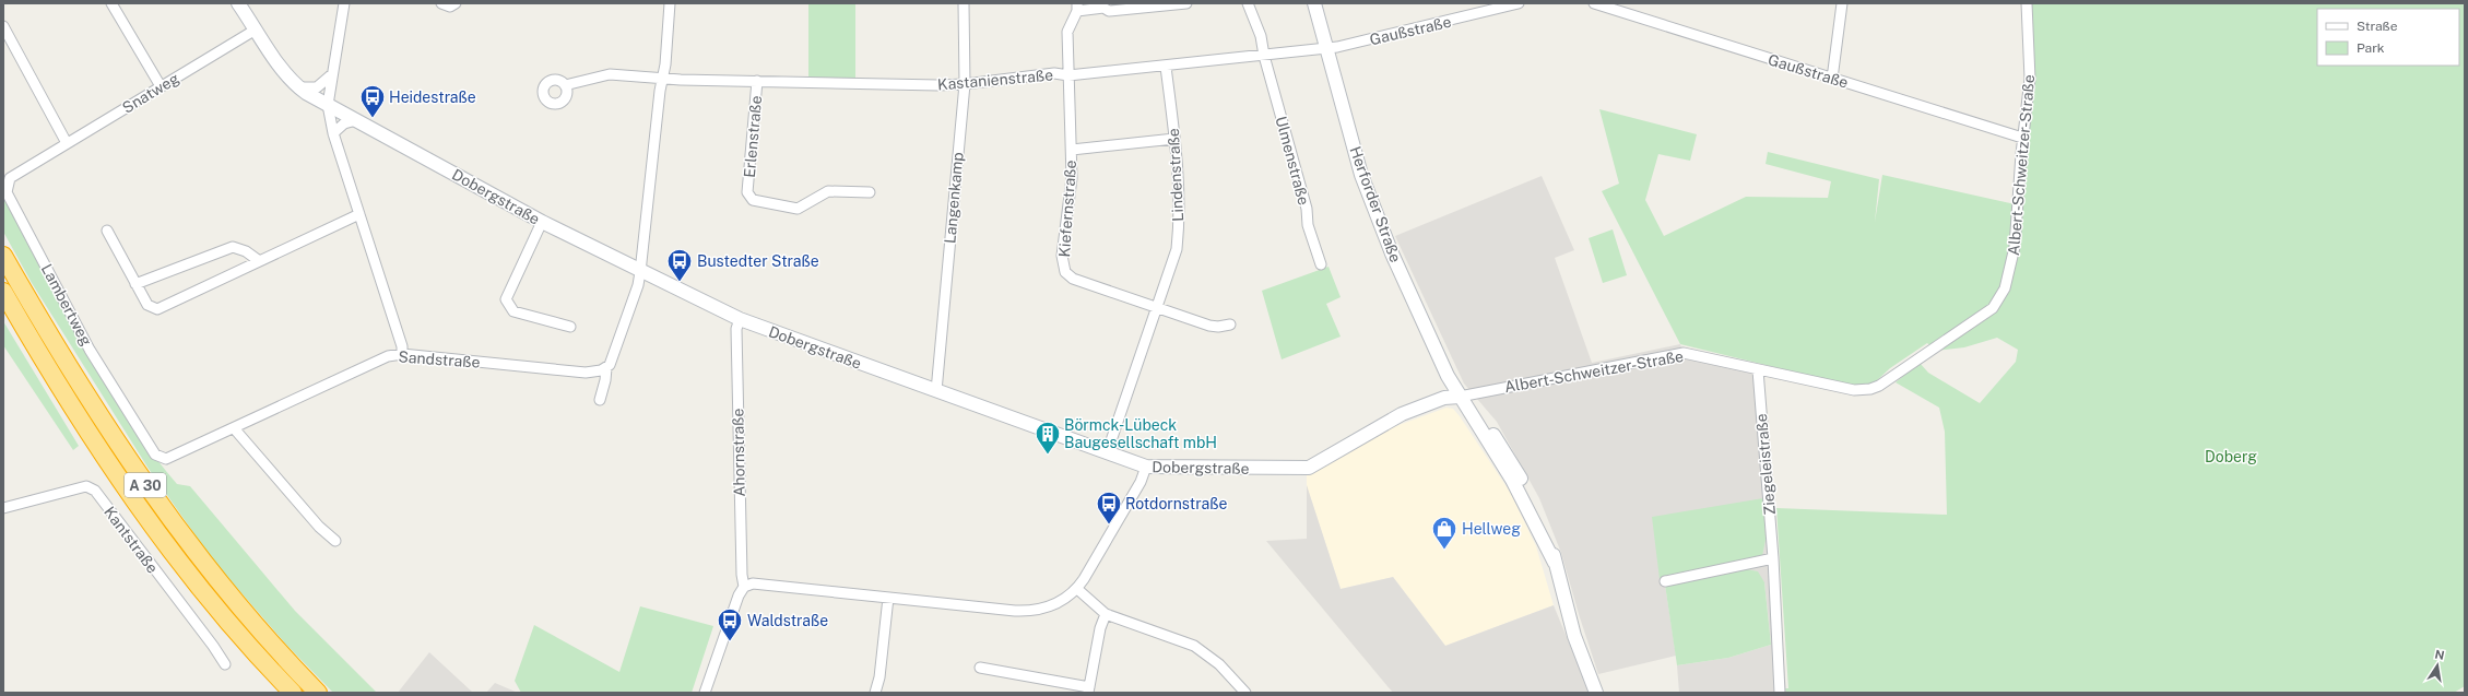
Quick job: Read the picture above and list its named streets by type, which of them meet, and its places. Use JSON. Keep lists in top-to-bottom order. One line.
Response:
{"streets":{"highway":["A 30"],"street":["Gaußstraße","Kastanienstraße","Snatweg","Erlenstraße","Ulmenstraße","Albert-Schweitzer-Straße","Lindenstraße","Dobergstraße","Langenkamp","Herforder Straße","Kiefernstraße","Lambertweg","Sandstraße","Ahornstraße","Ziegeleistraße","Kantstraße"]},"crossings":[["Gaußstraße","Kastanienstraße"],["Gaußstraße","Albert-Schweitzer-Straße"],["Gaußstraße","Herforder Straße"],["Kastanienstraße","Erlenstraße"],["Kastanienstraße","Ulmenstraße"],["Kastanienstraße","Lindenstraße"],["Kastanienstraße","Langenkamp"],["Kastanienstraße","Herforder Straße"],["Kastanienstraße","Kiefernstraße"],["Snatweg","Dobergstraße"],["Snatweg","Lambertweg"],["Albert-Schweitzer-Straße","Dobergstraße"],["Albert-Schweitzer-Straße","Herforder Straße"],["Albert-Schweitzer-Straße","Ziegeleistraße"],["Lindenstraße","Dobergstraße"],["Lindenstraße","Kiefernstraße"],["Dobergstraße","Langenkamp"],["Dobergstraße","Herforder Straße"],["Dobergstraße","Ahornstraße"],["Lambertweg","Sandstraße"]],"parks":["Doberg"],"places":{"bus stop":["Heidestraße","Bustedter Straße","Rotdornstraße","Waldstraße"],"building":["Börmck-Lübeck Baugesellschaft mbH"],"shop":["Hellweg"]},"legend":["Straße","Park"],"north":"top"}
